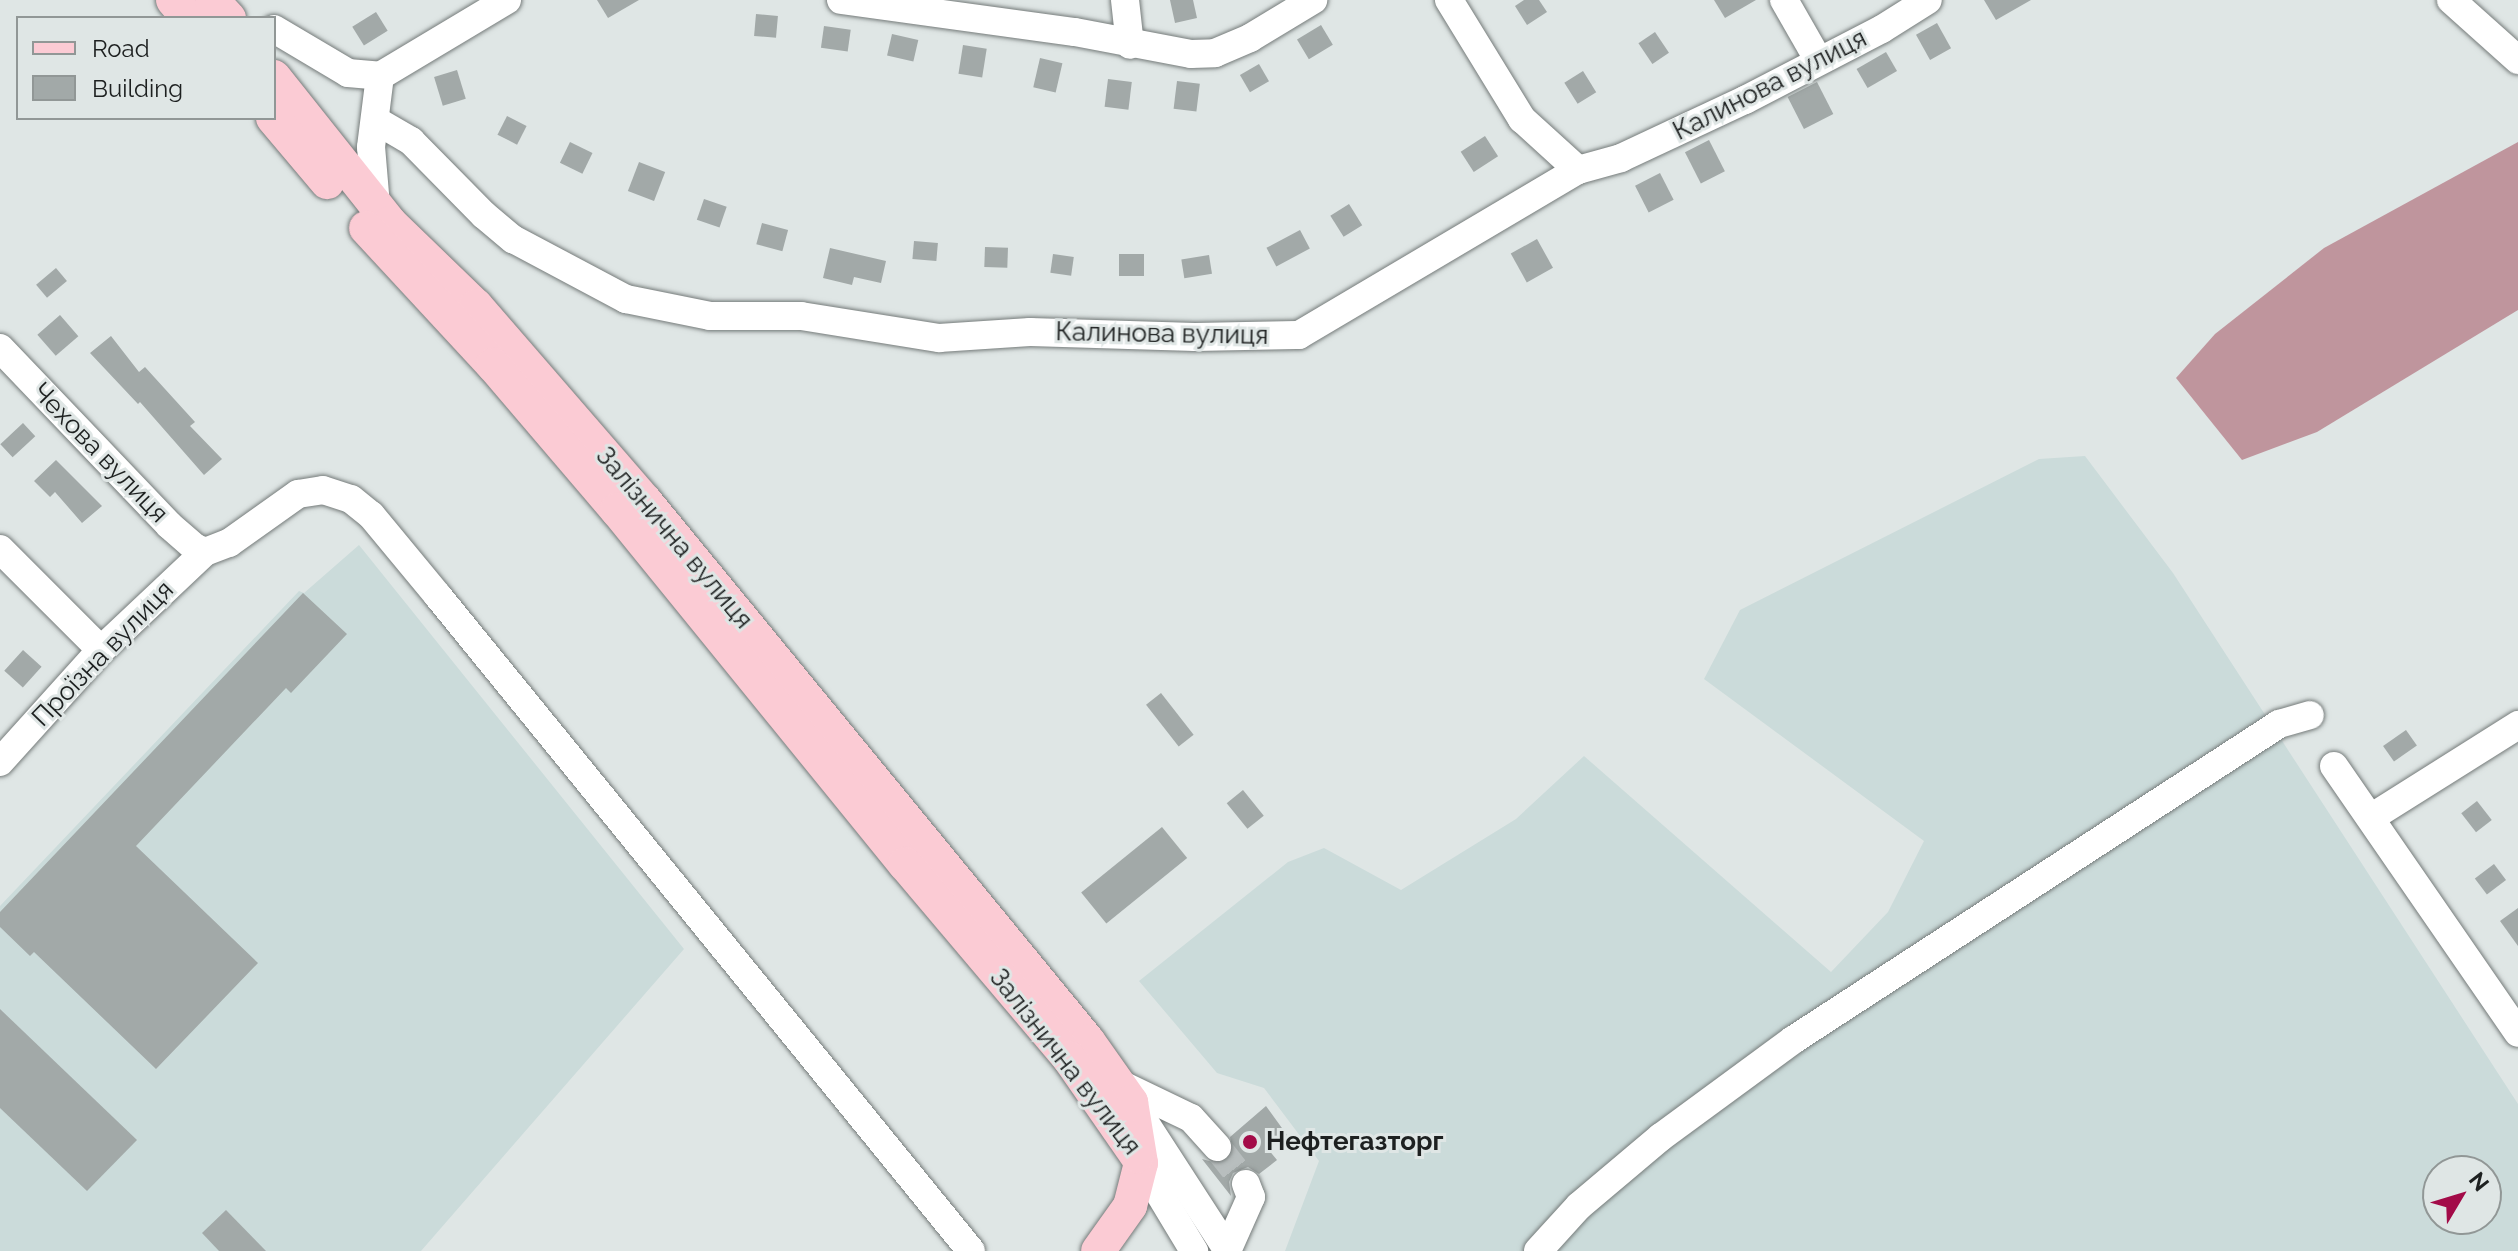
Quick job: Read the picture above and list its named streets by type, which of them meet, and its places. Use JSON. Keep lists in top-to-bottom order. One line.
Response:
{"streets":{"main road":["Залізнична вулиця"],"street":["Калинова вулиця","Чехова вулиця","Проїзна вулиця"]},"crossings":[["Чехова вулиця","Проїзна вулиця"]],"places":["Нефтегазторг"],"legend":["Road","Building"],"north":"top right"}
